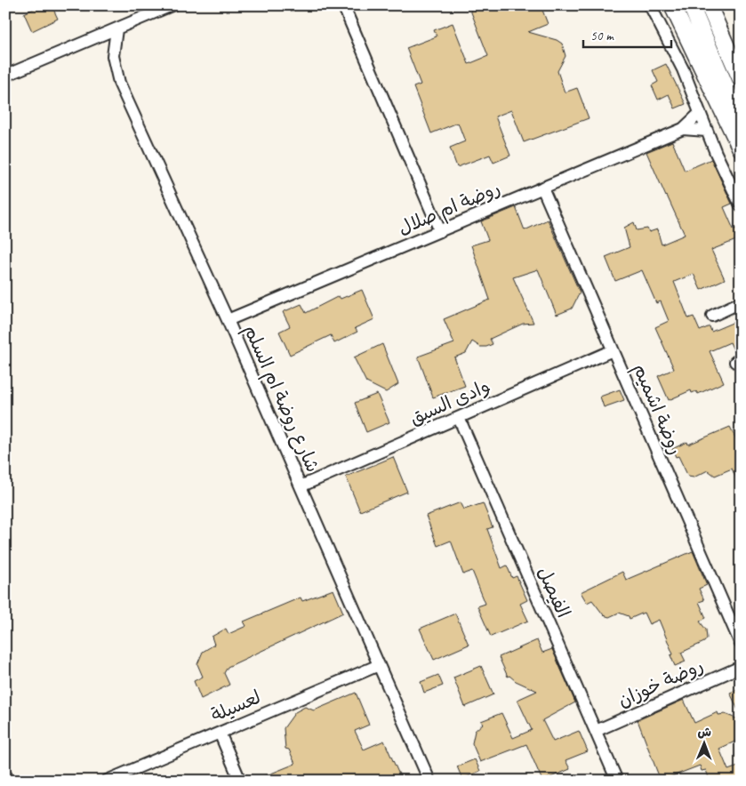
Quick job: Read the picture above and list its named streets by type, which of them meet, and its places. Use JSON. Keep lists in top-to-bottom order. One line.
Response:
{"streets":{"street":["روضة ام صلال","شارع روضة ام السلم","وادى السيق","روضة اشميم","الفيصل","روضة خوزان","لعسيلة"]},"crossings":[["روضة ام صلال","شارع روضة ام السلم"],["روضة ام صلال","روضة اشميم"],["شارع روضة ام السلم","وادى السيق"],["شارع روضة ام السلم","لعسيلة"],["وادى السيق","روضة اشميم"],["وادى السيق","الفيصل"],["الفيصل","روضة خوزان"]],"scale_bar":"50 m","north":"top"}
